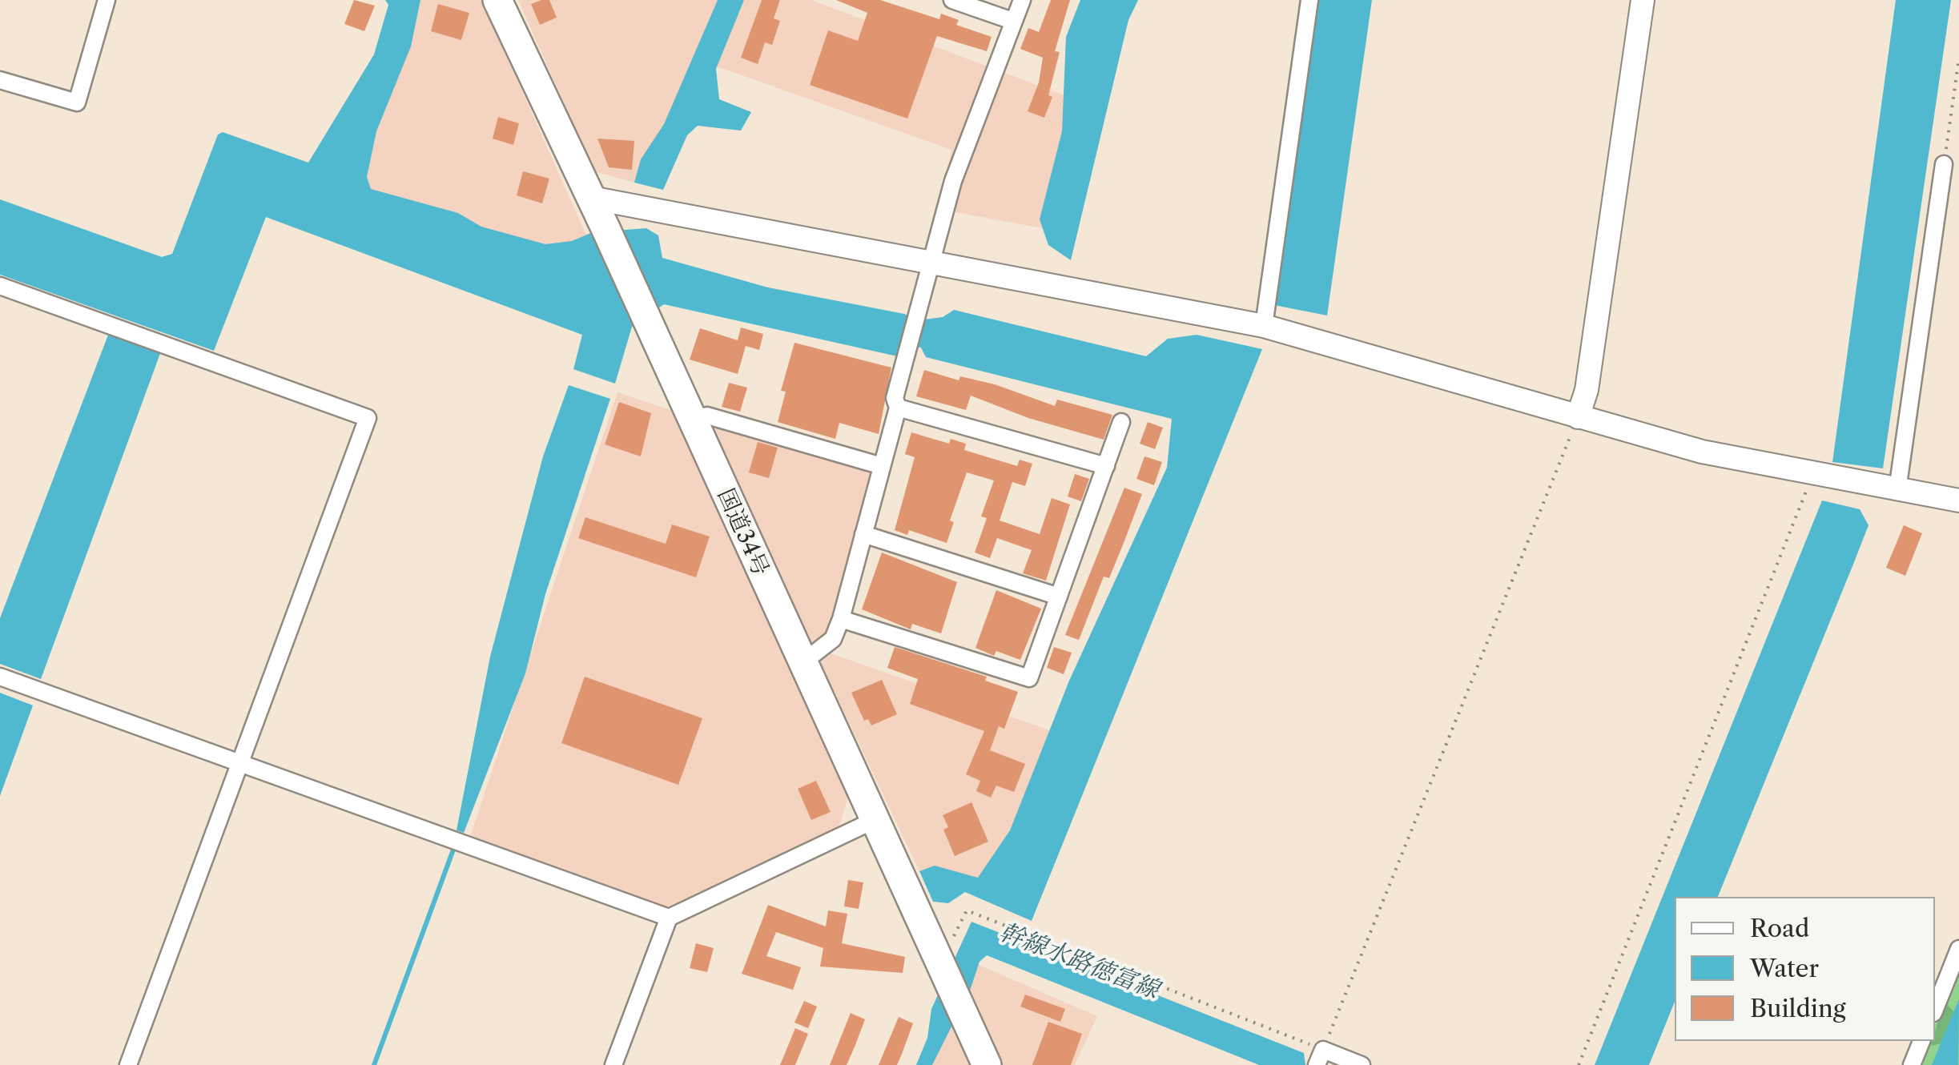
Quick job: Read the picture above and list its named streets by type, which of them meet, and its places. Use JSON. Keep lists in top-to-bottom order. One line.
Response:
{"streets":{"highway":["国道34号"]},"water":["幹線水路徳富線"],"legend":["Road","Water","Building"]}
